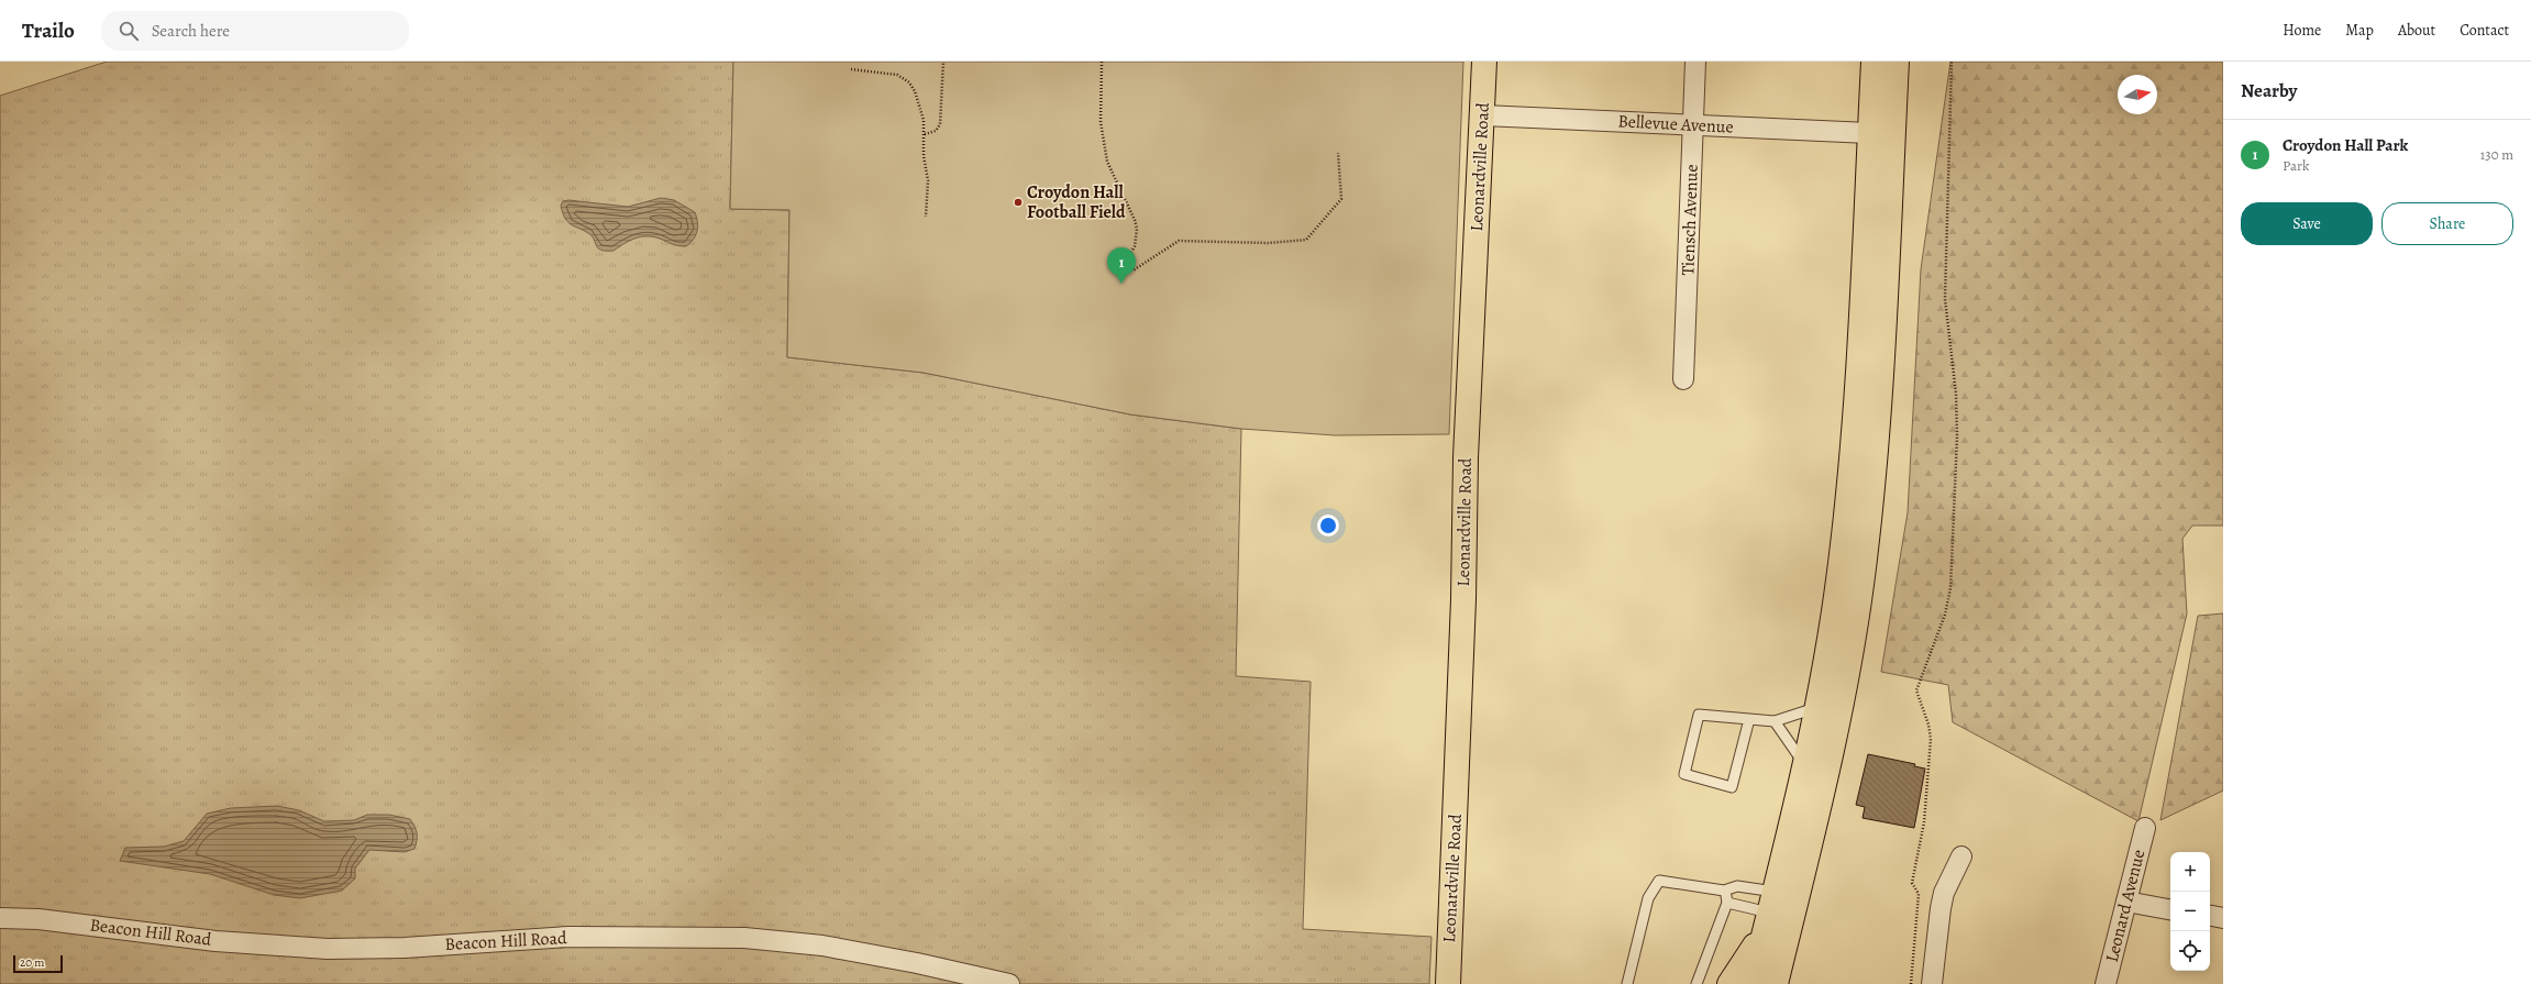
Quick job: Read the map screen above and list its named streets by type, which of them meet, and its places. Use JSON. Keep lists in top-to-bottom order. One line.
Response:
{"streets":{"main road":["Leonardville Road"],"street":["Bellevue Avenue","Tiensch Avenue","Leonard Avenue","Beacon Hill Road"]},"crossings":[["Bellevue Avenue","Leonardville Road"],["Bellevue Avenue","Tiensch Avenue"]],"places":["Croydon Hall Football Field"],"scale_bar":"20 m","north":"right","page":{"header":"Trailo","search":"Search here","nav":["Home","Map","About","Contact"],"heading":"Nearby","list":[{"mark":"1","name":"Croydon Hall Park","note":"Park","value":"130 m"}],"buttons":["Save","Share"],"pins":"1","map_buttons":["+","−"],"scale":"20 m"}}
